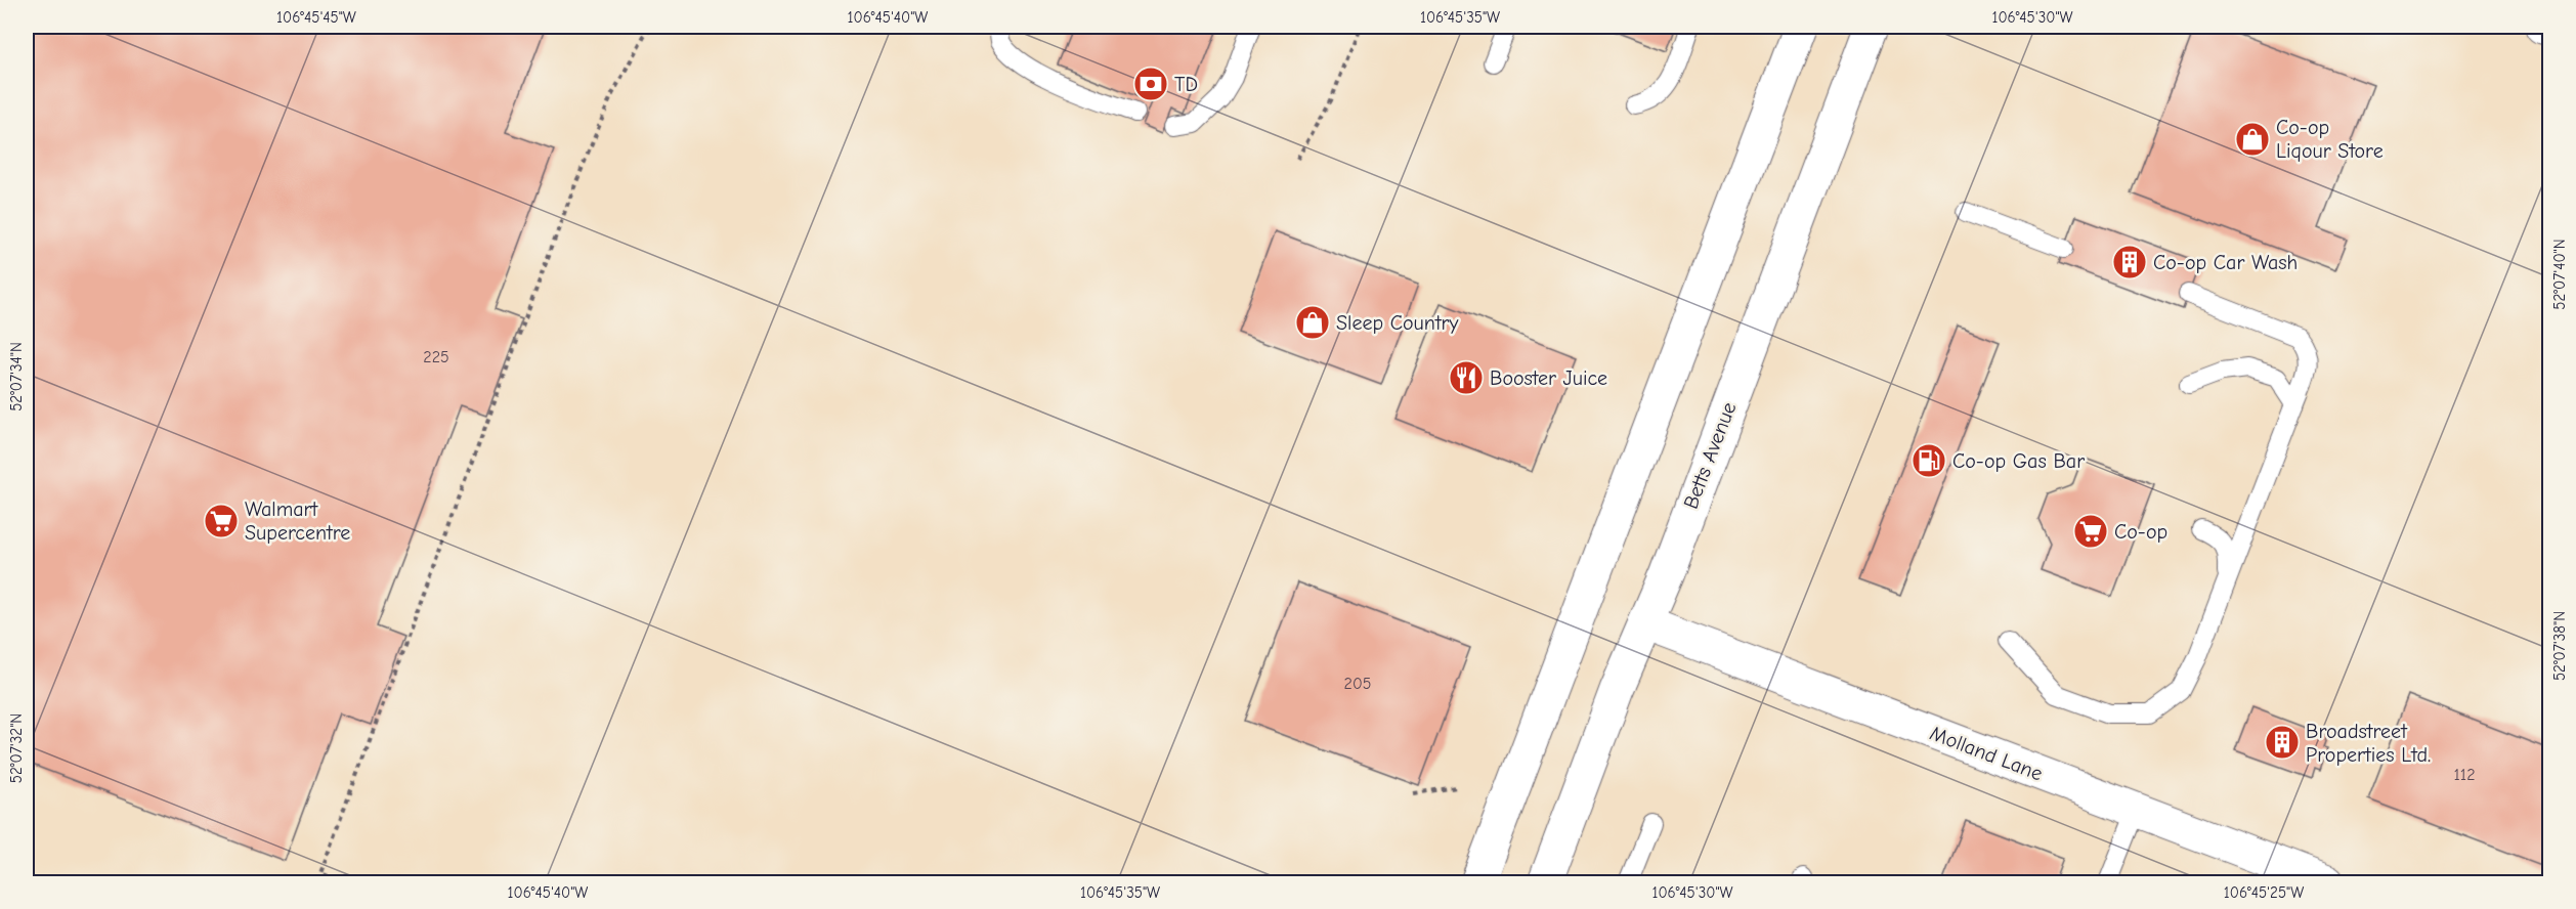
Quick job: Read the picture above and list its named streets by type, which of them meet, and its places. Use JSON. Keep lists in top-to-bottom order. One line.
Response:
{"streets":{"main road":["Betts Avenue","Molland Lane"]},"crossings":[["Betts Avenue","Molland Lane"]],"places":{"bank":["TD"],"shop":["Co-op Liqour Store","Sleep Country"],"building":["Co-op Car Wash","Broadstreet Properties Ltd."],"restaurant":["Booster Juice"],"fuel station":["Co-op Gas Bar"],"supermarket":["Walmart Supercentre","Co-op"]},"house_numbers":["225","205","112"],"coordinates":["106°45'45\"W","106°45'40\"W","106°45'35\"W","106°45'30\"W","52°07'40\"N","52°07'34\"N","52°07'38\"N","52°07'32\"N","106°45'25\"W"]}
